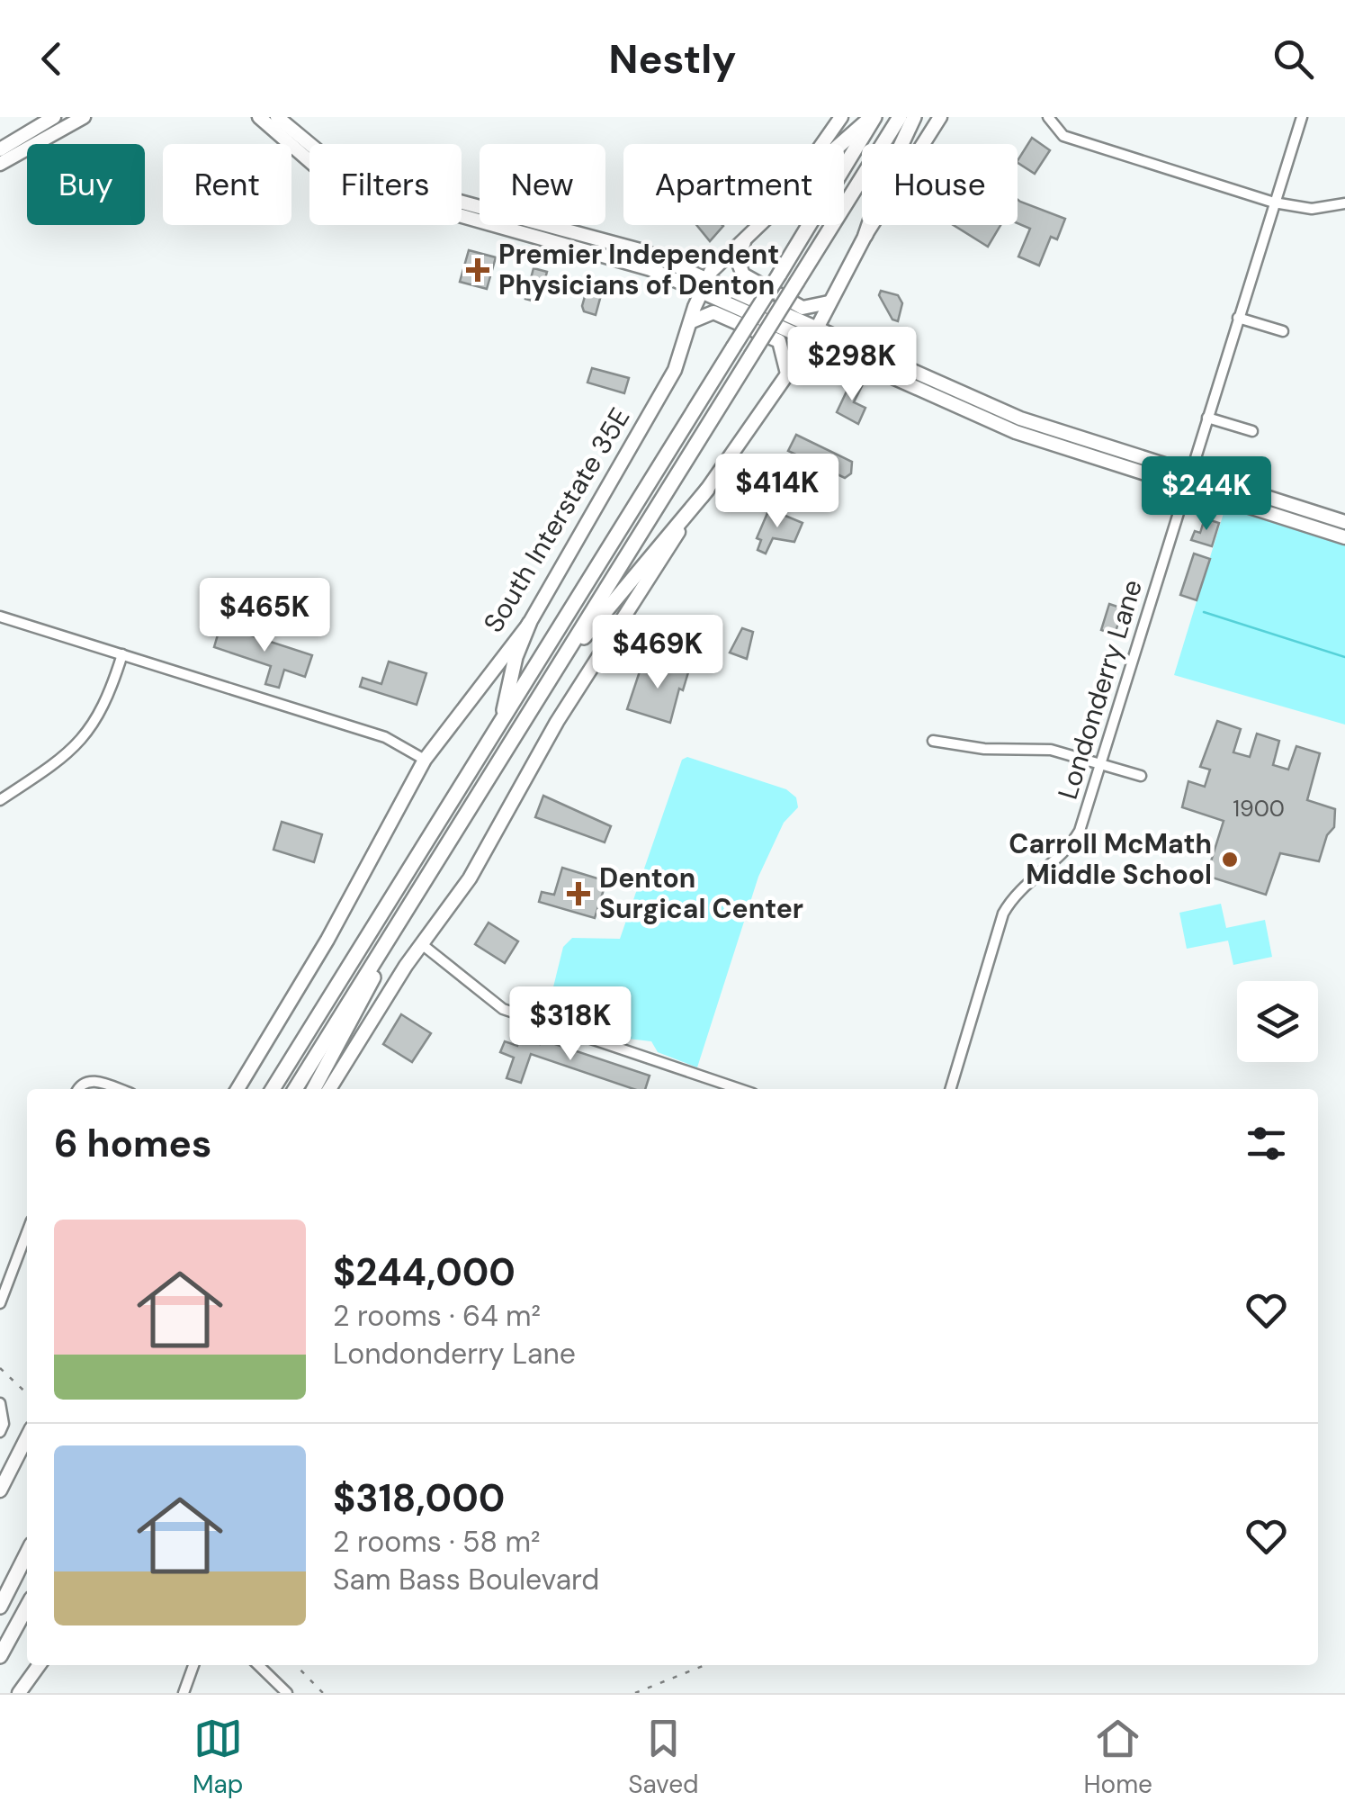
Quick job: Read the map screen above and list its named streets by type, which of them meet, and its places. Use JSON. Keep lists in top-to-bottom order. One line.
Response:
{"streets":{"main road":["South Interstate 35E"],"street":["Londonderry Lane"]},"places":{"health":["Premier Independent Physicians of Denton","Denton Surgical Center"],"other":["Carroll McMath Middle School"]},"house_numbers":["1900"],"page":{"header":"Nestly","chip":["Buy","Rent","Filters","New","Apartment","House"],"price":["$298K","$414K","$244K","$465K","$469K","$318K"],"heading":"6 homes","list":[{"name":"$244,000","note":"2 rooms · 64 m² · Londonderry Lane"},{"name":"$318,000","note":"2 rooms · 58 m² · Sam Bass Boulevard"}],"tabs":["Map","Saved","Home"]}}
